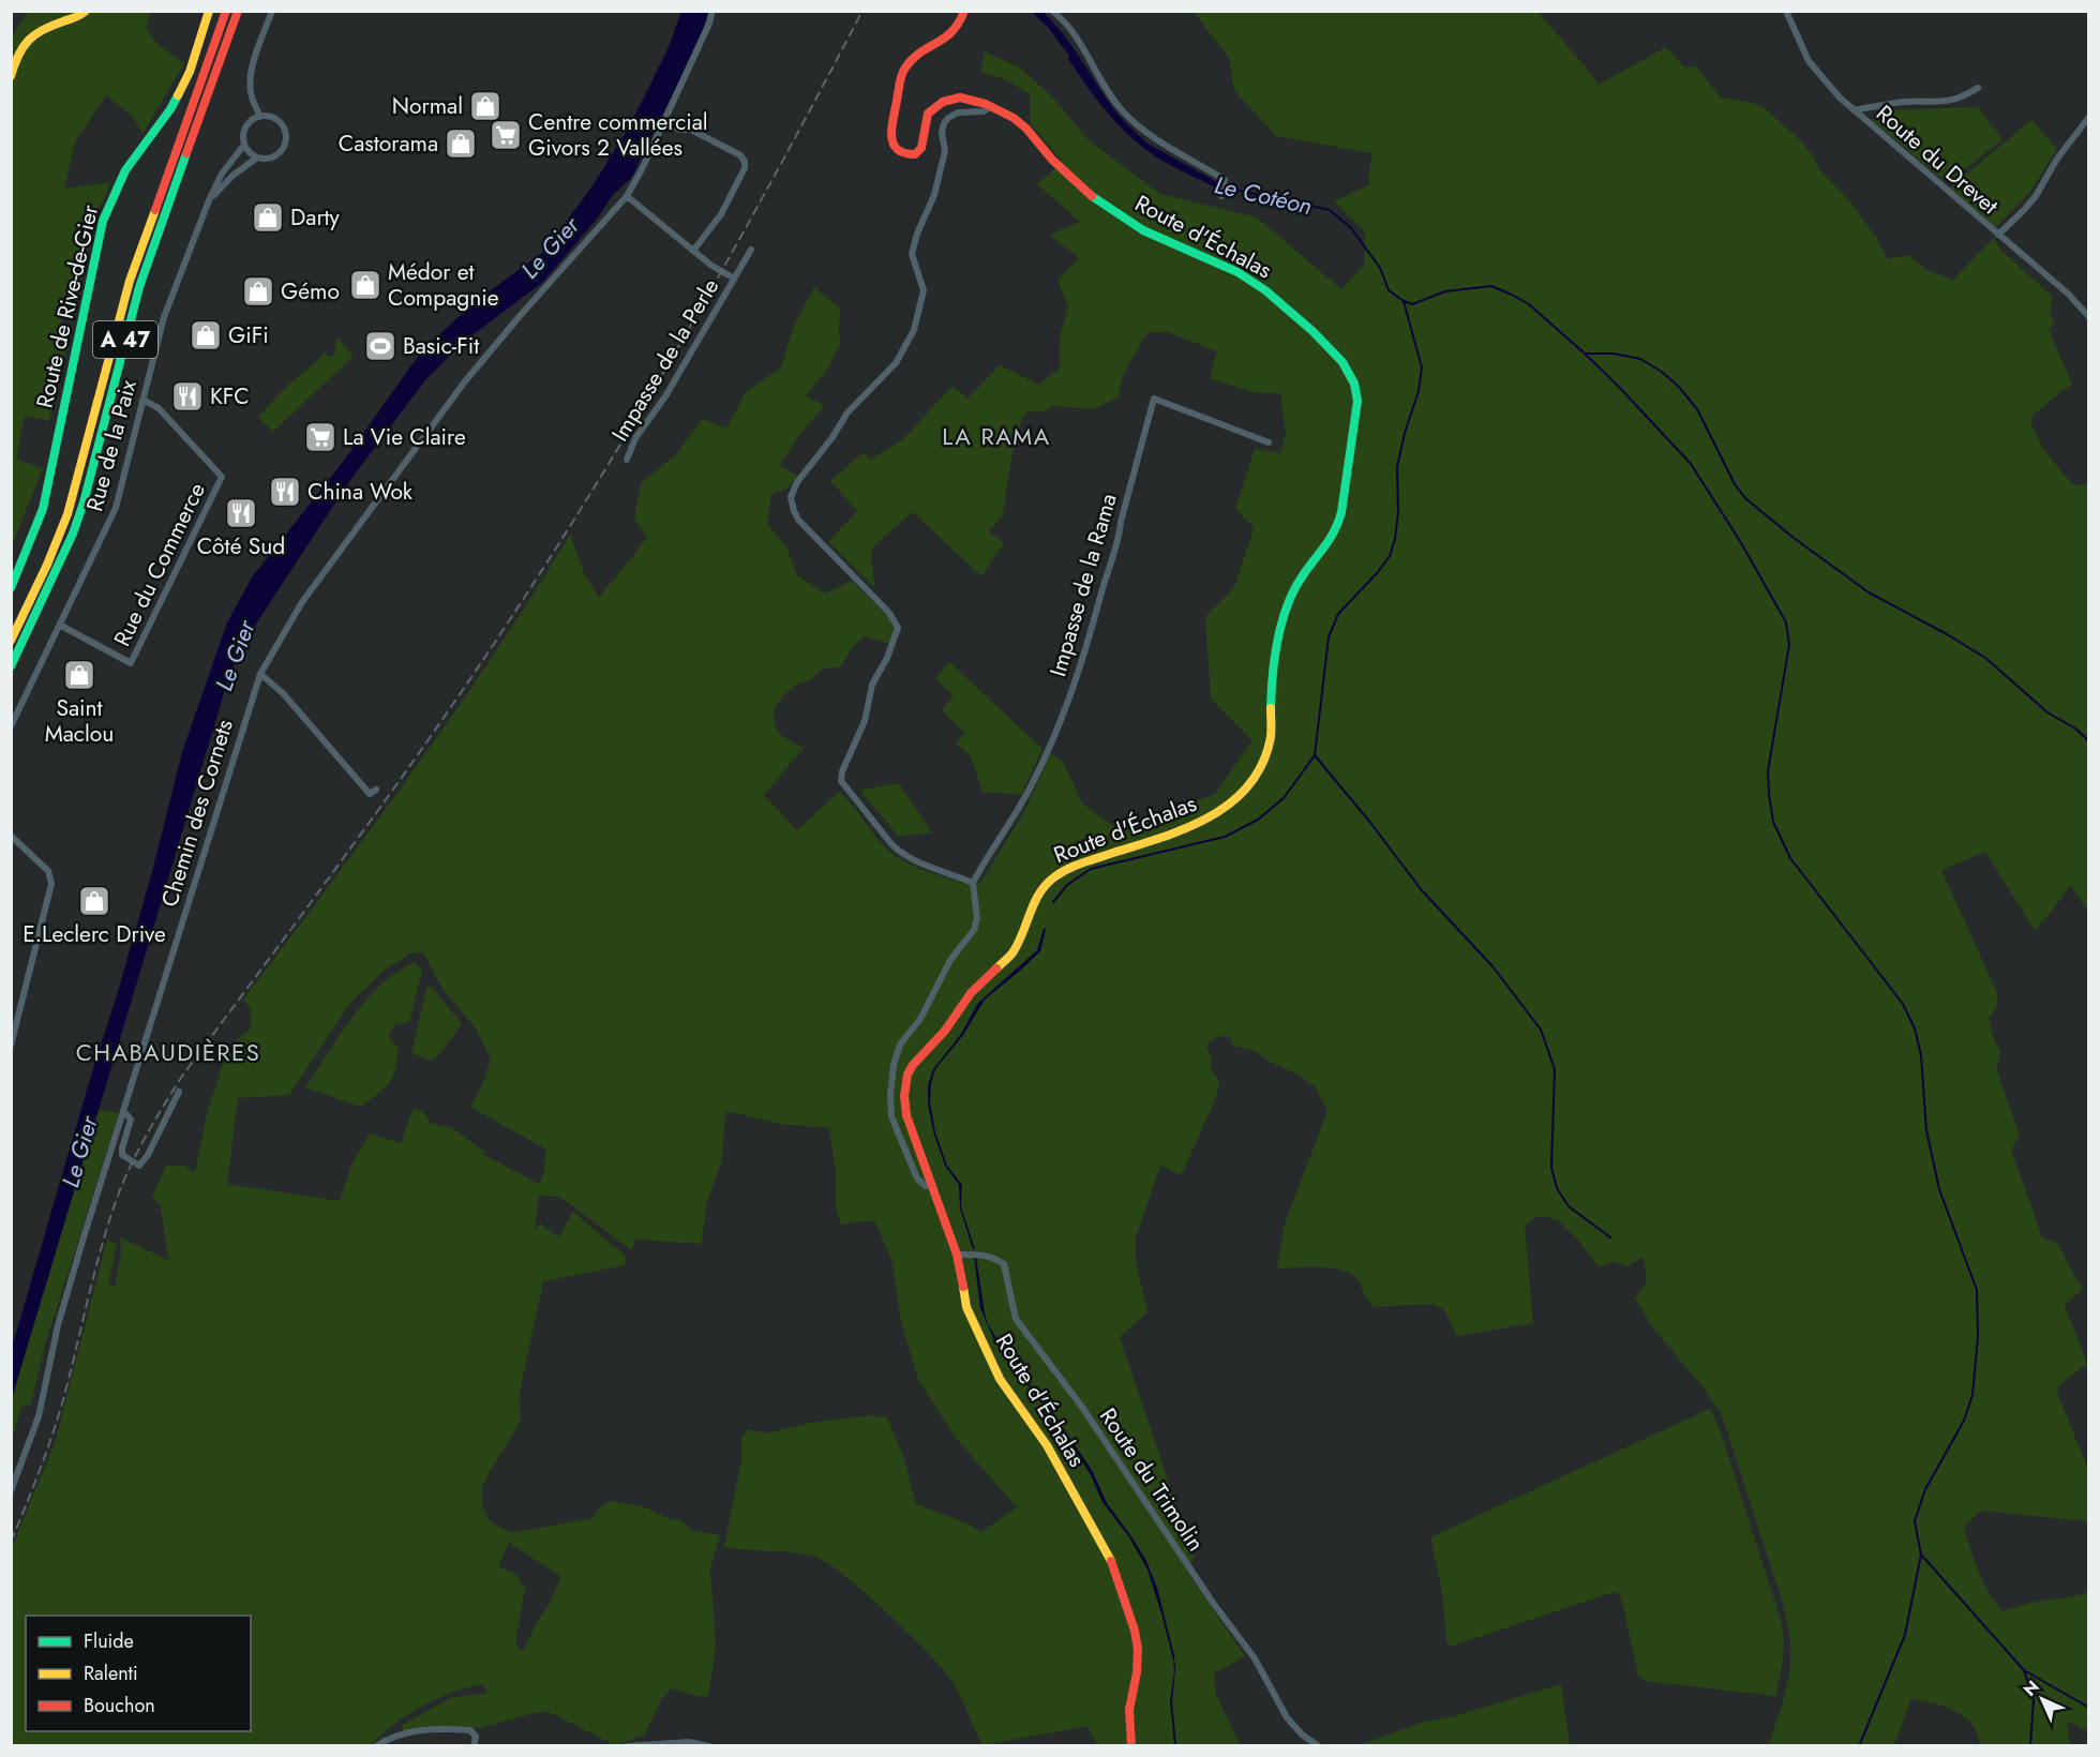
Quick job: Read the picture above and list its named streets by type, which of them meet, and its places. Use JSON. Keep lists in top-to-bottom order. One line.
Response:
{"streets":{"main road":["Route d'Échalas","Route de Rive-de-Gier","A 47"],"street":["Route du Drevet","Impasse de la Perle","Rue de la Paix","Rue du Commerce","Impasse de la Rama","Chemin des Cornets","Route du Trimolin"]},"crossings":[["Route d'Échalas","Route du Trimolin"],["Impasse de la Perle","Chemin des Cornets"],["Rue de la Paix","Rue du Commerce"]],"districts":["LA RAMA","CHABAUDIÈRES"],"water":["Le Cotéon","Le Gier"],"places":{"shop":["Normal","Castorama","Darty","Médor et Compagnie","Gémo","GiFi","Saint Maclou","E.Leclerc Drive"],"supermarket":["Centre commercial Givors 2 Vallées","La Vie Claire"],"sports":["Basic-Fit"],"restaurant":["KFC","China Wok","Côté Sud"]},"legend":["Fluide","Ralenti","Bouchon"],"north":"top left"}
